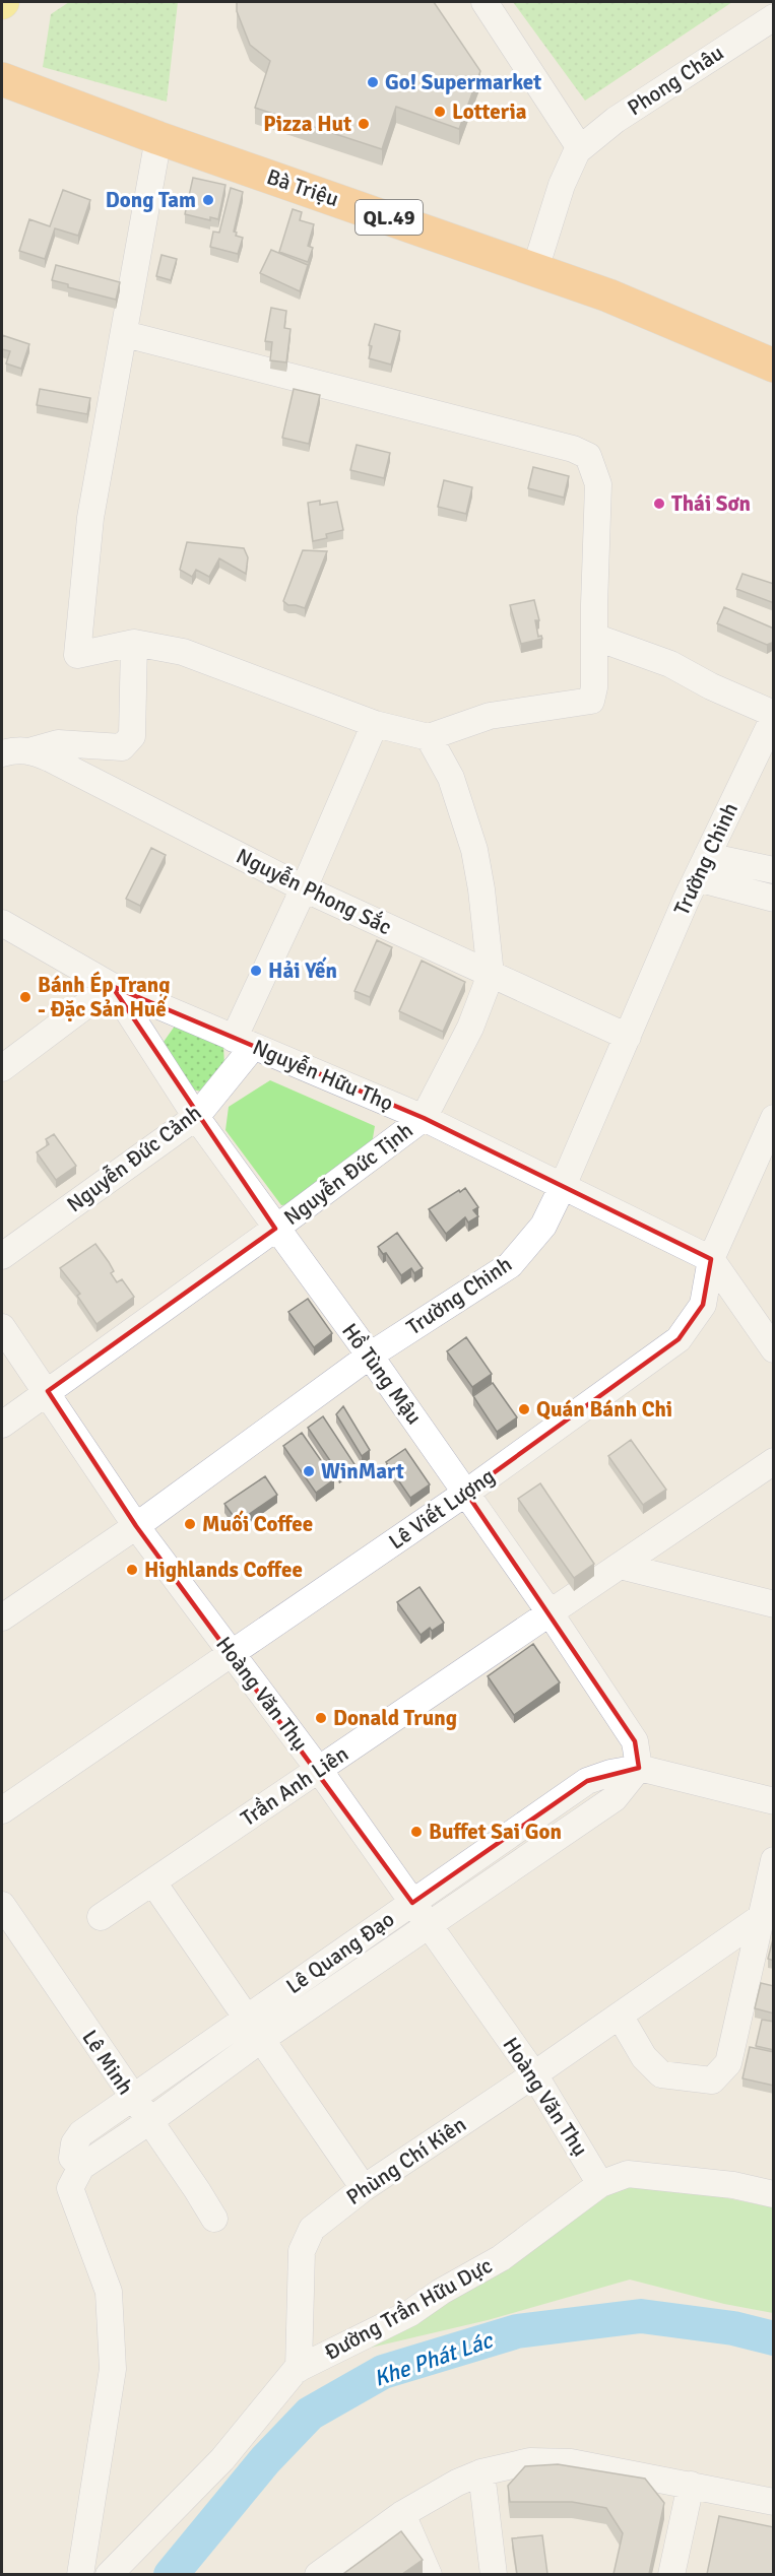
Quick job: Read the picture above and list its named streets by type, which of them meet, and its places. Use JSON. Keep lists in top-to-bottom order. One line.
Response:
{"streets":{"highway":["Bà Triệu","QL.49"],"street":["Phong Châu","Trường Chinh","Nguyễn Phong Sắc","Nguyễn Hữu Thọ","Nguyễn Đức Cảnh","Nguyễn Đức Tịnh","Hồ Tùng Mậu","Lê Viết Lượng","Hoàng Văn Thụ","Trần Anh Liên","Lê Quang Đạo","Lê Minh","Phùng Chí Kiên","Đường Trần Hữu Dực"]},"crossings":[["Phong Châu","Bà Triệu"],["Trường Chinh","Nguyễn Phong Sắc"],["Trường Chinh","Nguyễn Hữu Thọ"],["Trường Chinh","Hồ Tùng Mậu"],["Trường Chinh","Hoàng Văn Thụ"],["Nguyễn Phong Sắc","Nguyễn Đức Cảnh"],["Nguyễn Phong Sắc","Nguyễn Đức Tịnh"],["Nguyễn Hữu Thọ","Nguyễn Đức Cảnh"],["Nguyễn Hữu Thọ","Nguyễn Đức Tịnh"],["Nguyễn Hữu Thọ","Hồ Tùng Mậu"],["Nguyễn Hữu Thọ","Lê Viết Lượng"],["Nguyễn Đức Cảnh","Hồ Tùng Mậu"],["Nguyễn Đức Tịnh","Hồ Tùng Mậu"],["Nguyễn Đức Tịnh","Hoàng Văn Thụ"],["Hồ Tùng Mậu","Lê Viết Lượng"],["Hồ Tùng Mậu","Trần Anh Liên"],["Hồ Tùng Mậu","Lê Quang Đạo"],["Lê Viết Lượng","Hoàng Văn Thụ"],["Hoàng Văn Thụ","Trần Anh Liên"],["Hoàng Văn Thụ","Lê Quang Đạo"],["Hoàng Văn Thụ","Phùng Chí Kiên"],["Hoàng Văn Thụ","Đường Trần Hữu Dực"],["Lê Quang Đạo","Lê Minh"],["Phùng Chí Kiên","Đường Trần Hữu Dực"]],"water":["Khe Phát Lác"],"places":["Go! Supermarket","Lotteria","Pizza Hut","Dong Tam","Thái Sơn","Hải Yến","Bánh Ép Trang - Đặc Sản Huế","Quán Bánh Chi","WinMart","Muối Coffee","Highlands Coffee","Donald Trung","Buffet Sai Gon"]}
